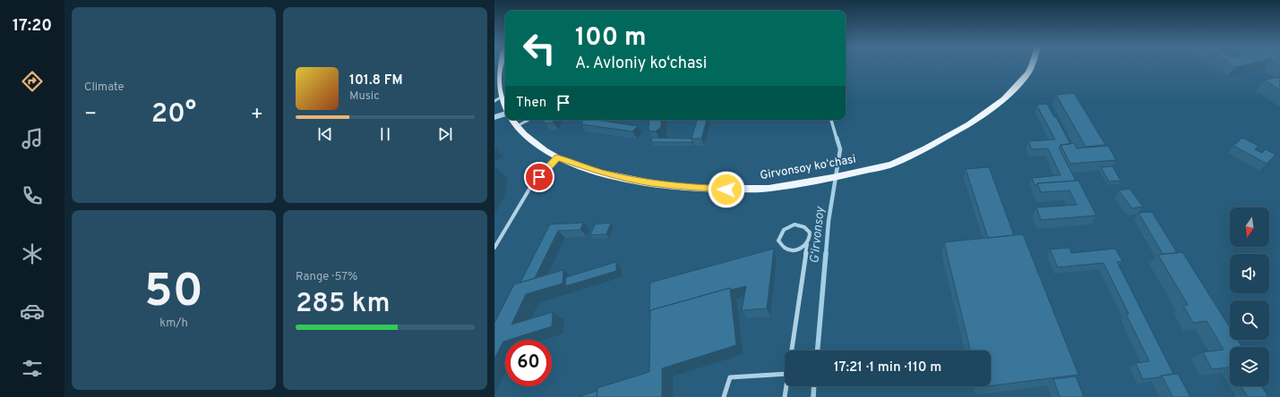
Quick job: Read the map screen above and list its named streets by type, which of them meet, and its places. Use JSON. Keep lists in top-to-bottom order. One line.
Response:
{"streets":{"main road":["Girvonsoy koʻchasi"]},"water":["G‘irvonsoy"],"north":"bottom","page":{"tabs":"17:20","tile":["Climate",["50","km/h"],["Range · 57%","285 km"]],"turn":["100 m","A. Avloniy ko‘chasi"],"song":["101.8 FM","Music"],"then":"Then","heat":["−","20°","+"],"limit":"60","trip":"17:21 · 1 min · 110 m"}}
